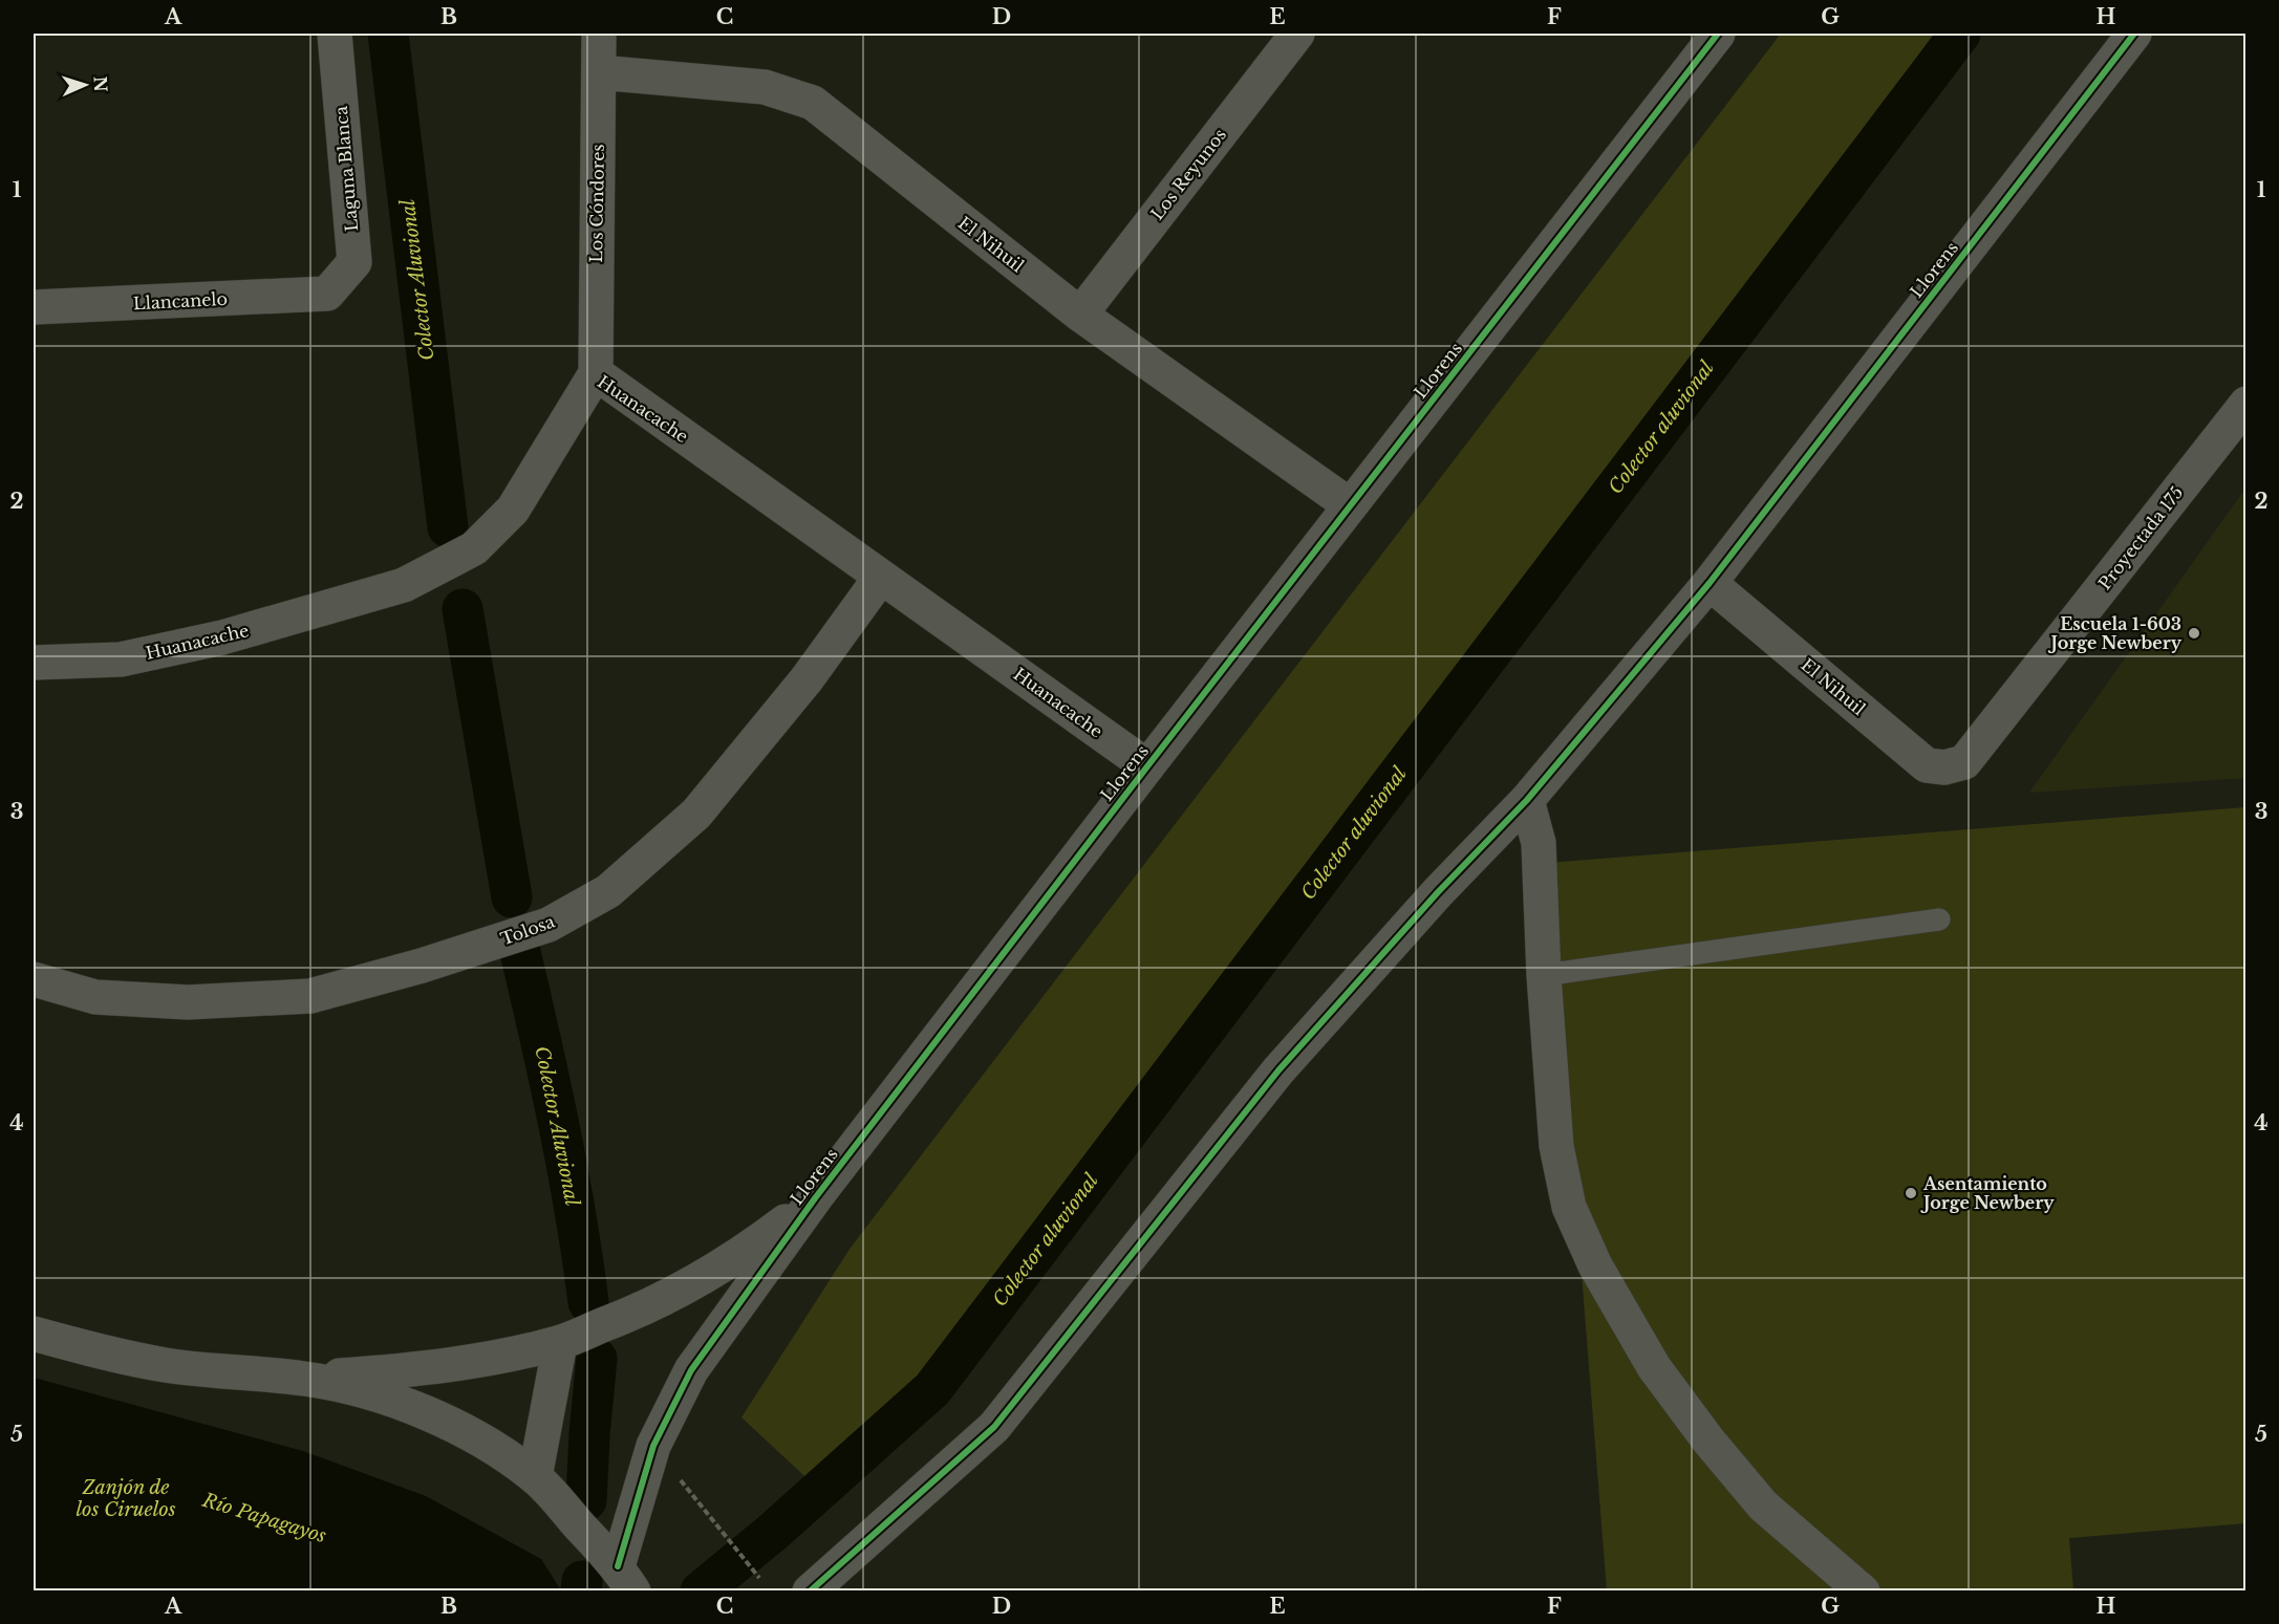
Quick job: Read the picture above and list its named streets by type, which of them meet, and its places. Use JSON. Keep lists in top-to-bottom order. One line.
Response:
{"streets":{"street":["Laguna Blanca","Los Reyunos","Los Cóndores","El Nihuil","Llorens","Llancanelo","Huanacache","Proyectada 175","Tolosa"]},"crossings":[["Laguna Blanca","Llancanelo"],["Los Reyunos","El Nihuil"],["Los Cóndores","El Nihuil"],["Los Cóndores","Huanacache"],["El Nihuil","Llorens"],["El Nihuil","Proyectada 175"],["Llorens","Huanacache"],["Huanacache","Tolosa"]],"water":["Colector Aluvional","Colector aluvional","Zanjón de los Ciruelos","Río Papagayos"],"places":["Escuela 1-603 Jorge Newbery","Asentamiento Jorge Newbery"],"north":"right","grid":{"columns":["A","B","C","D","E","F","G","H"],"rows":["1","2","3","4","5"]}}
